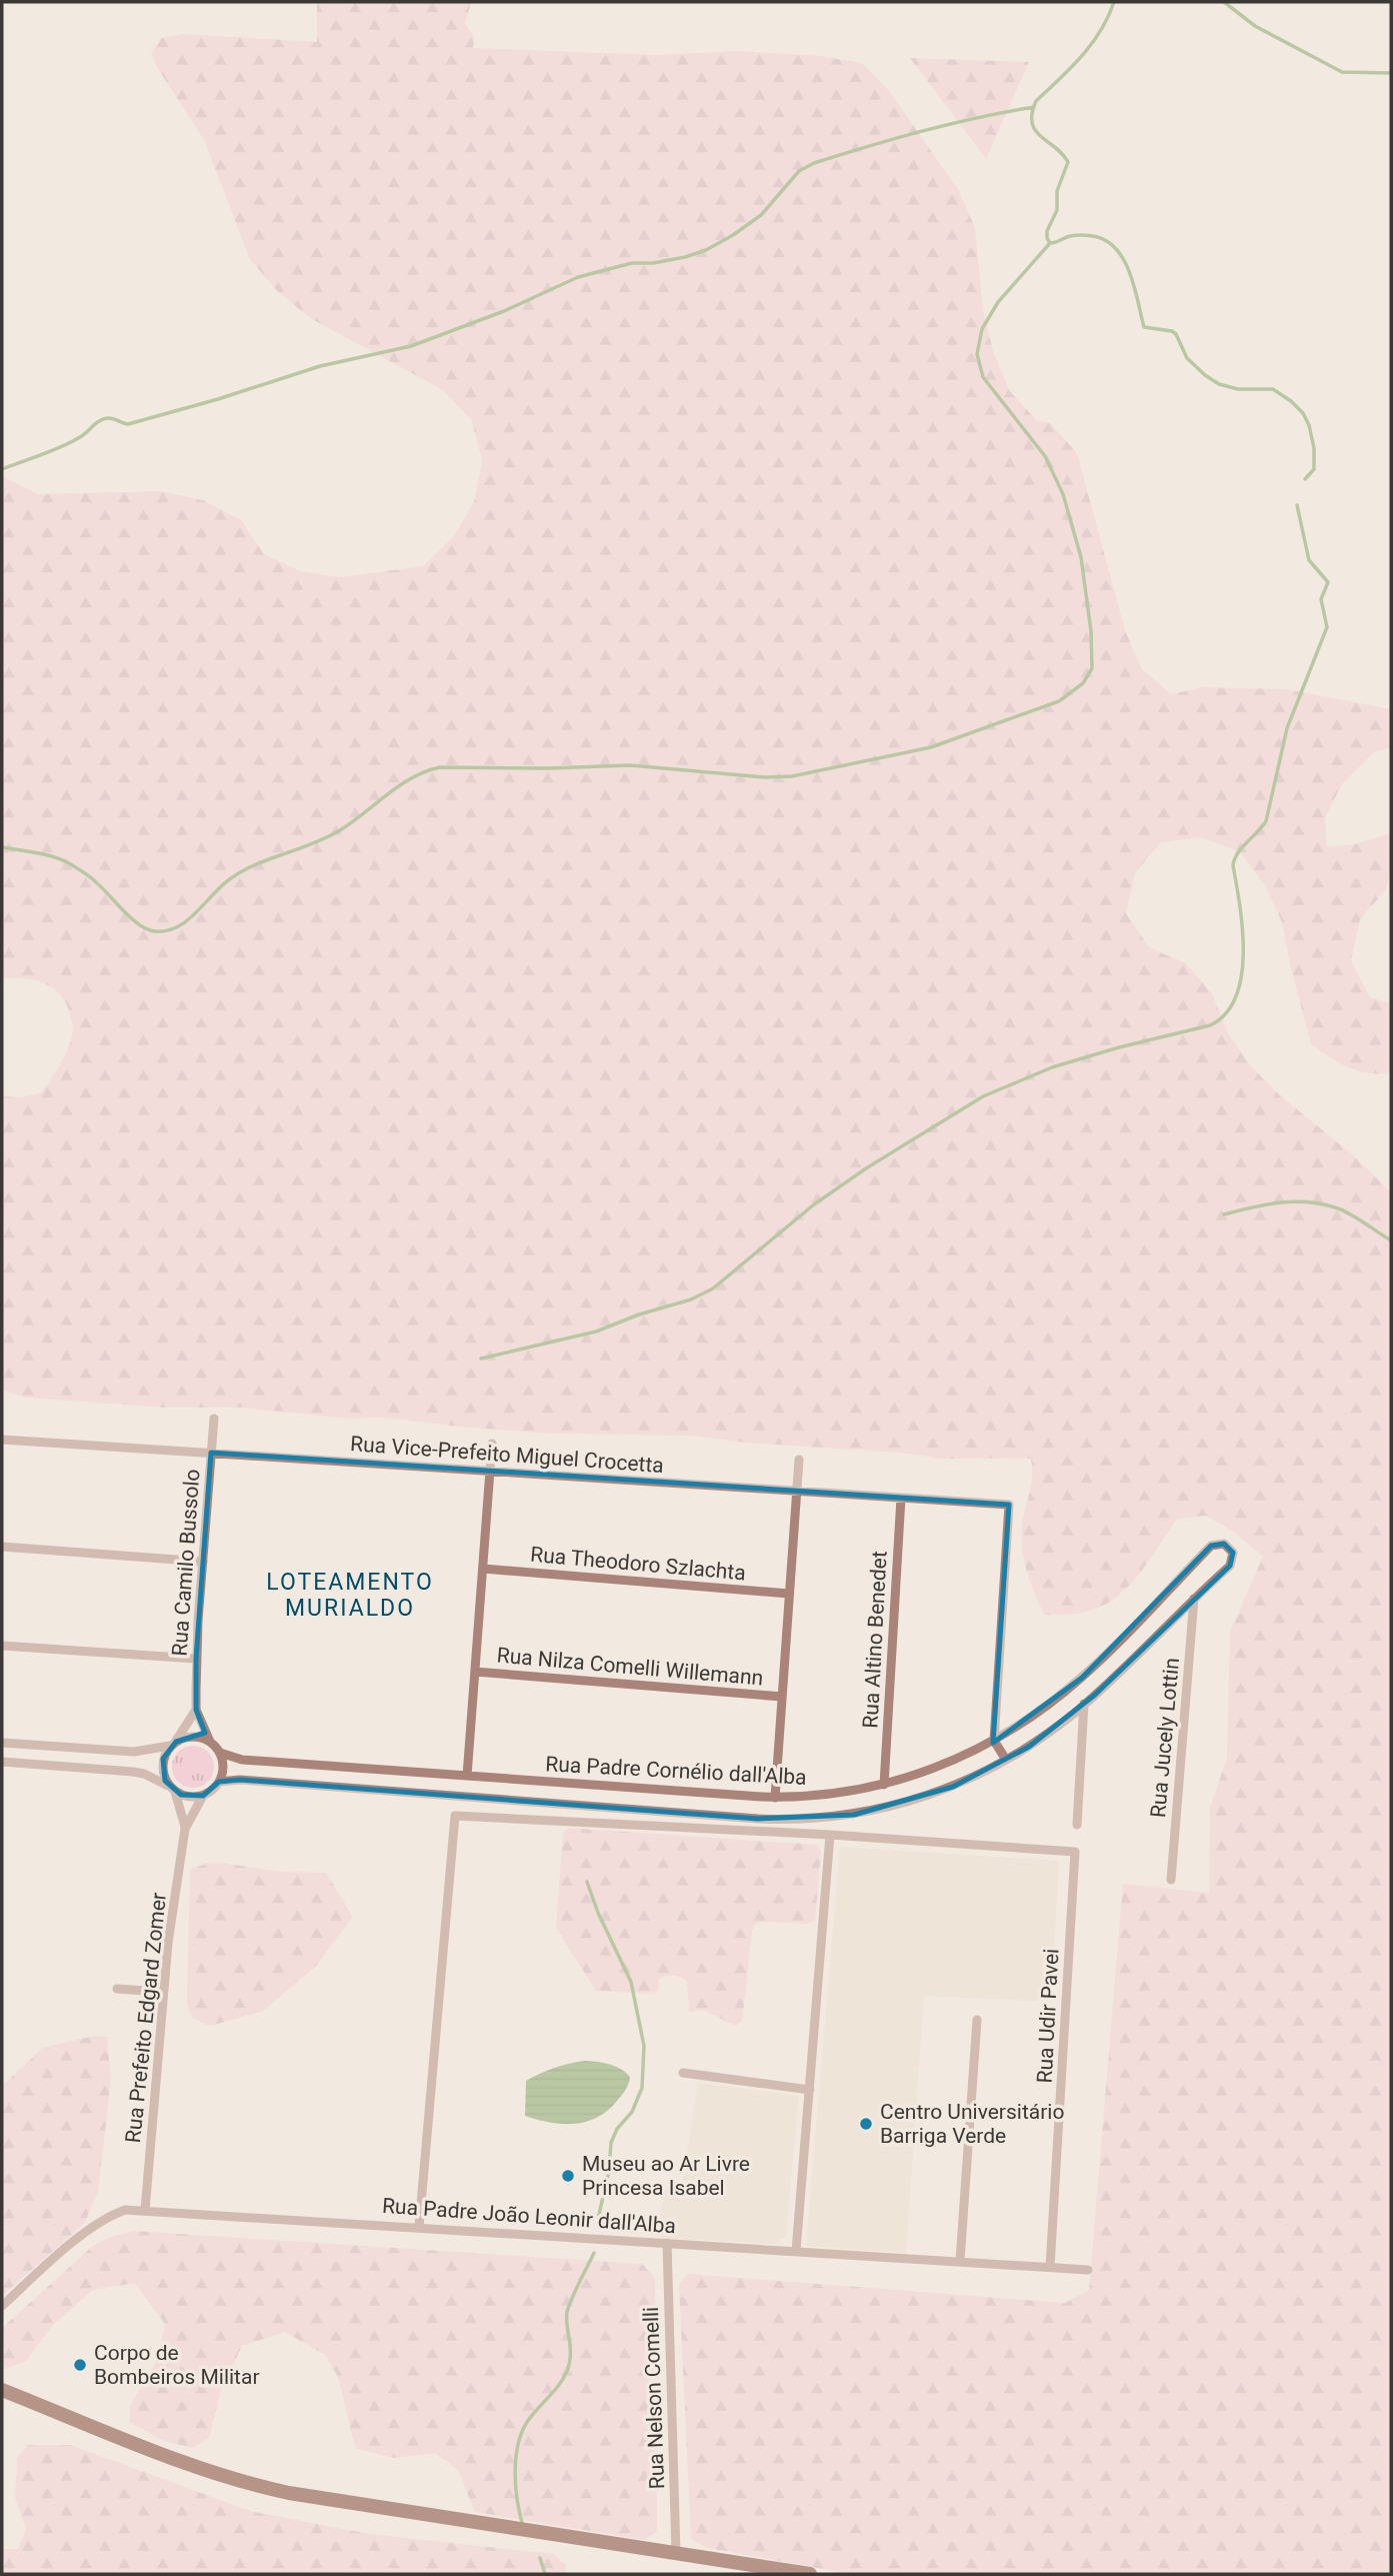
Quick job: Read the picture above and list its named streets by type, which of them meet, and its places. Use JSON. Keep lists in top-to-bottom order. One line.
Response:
{"streets":{"street":["Rua Vice-Prefeito Miguel Crocetta","Rua Camilo Bussolo","Rua Theodoro Szlachta","Rua Altino Benedet","Rua Nilza Comelli Willemann","Rua Jucely Lottin","Rua Padre Cornélio dall'Alba","Rua Udir Pavei","Rua Prefeito Edgard Zomer","Rua Padre João Leonir dall'Alba","Rua Nelson Comelli"]},"crossings":[["Rua Vice-Prefeito Miguel Crocetta","Rua Camilo Bussolo"],["Rua Vice-Prefeito Miguel Crocetta","Rua Altino Benedet"],["Rua Vice-Prefeito Miguel Crocetta","Rua Padre Cornélio dall'Alba"],["Rua Camilo Bussolo","Rua Padre Cornélio dall'Alba"],["Rua Camilo Bussolo","Rua Prefeito Edgard Zomer"],["Rua Altino Benedet","Rua Padre Cornélio dall'Alba"],["Rua Jucely Lottin","Rua Padre Cornélio dall'Alba"],["Rua Padre Cornélio dall'Alba","Rua Prefeito Edgard Zomer"],["Rua Udir Pavei","Rua Padre João Leonir dall'Alba"],["Rua Prefeito Edgard Zomer","Rua Padre João Leonir dall'Alba"],["Rua Padre João Leonir dall'Alba","Rua Nelson Comelli"]],"districts":["LOTEAMENTO MURIALDO"],"places":["Centro Universitário Barriga Verde","Museu ao Ar Livre Princesa Isabel","Corpo de Bombeiros Militar"]}
